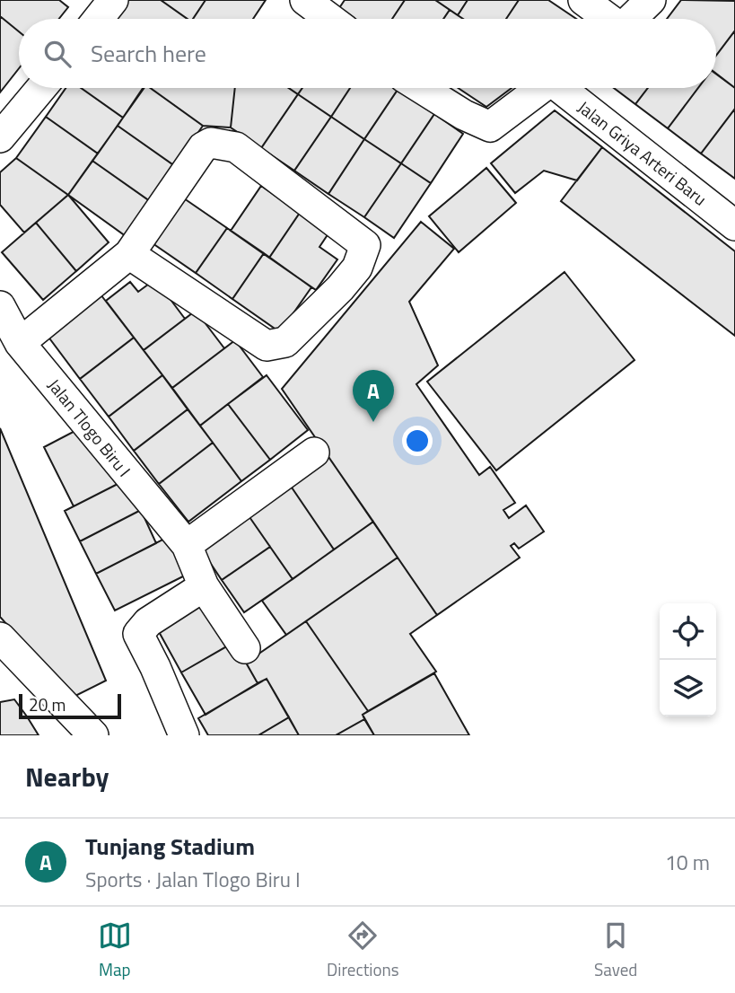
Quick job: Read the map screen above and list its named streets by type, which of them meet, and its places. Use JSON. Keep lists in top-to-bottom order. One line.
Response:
{"streets":{"street":["Jalan Griya Arteri Baru","Jalan Tlogo Biru I"]},"scale_bar":"20 m","page":{"search":"Search here","pins":"A","scale":"20 m","heading":"Nearby","list":[{"mark":"A","name":"Tunjang Stadium","note":"Sports · Jalan Tlogo Biru I","value":"10 m"}],"nav":["Map","Directions","Saved"]}}
